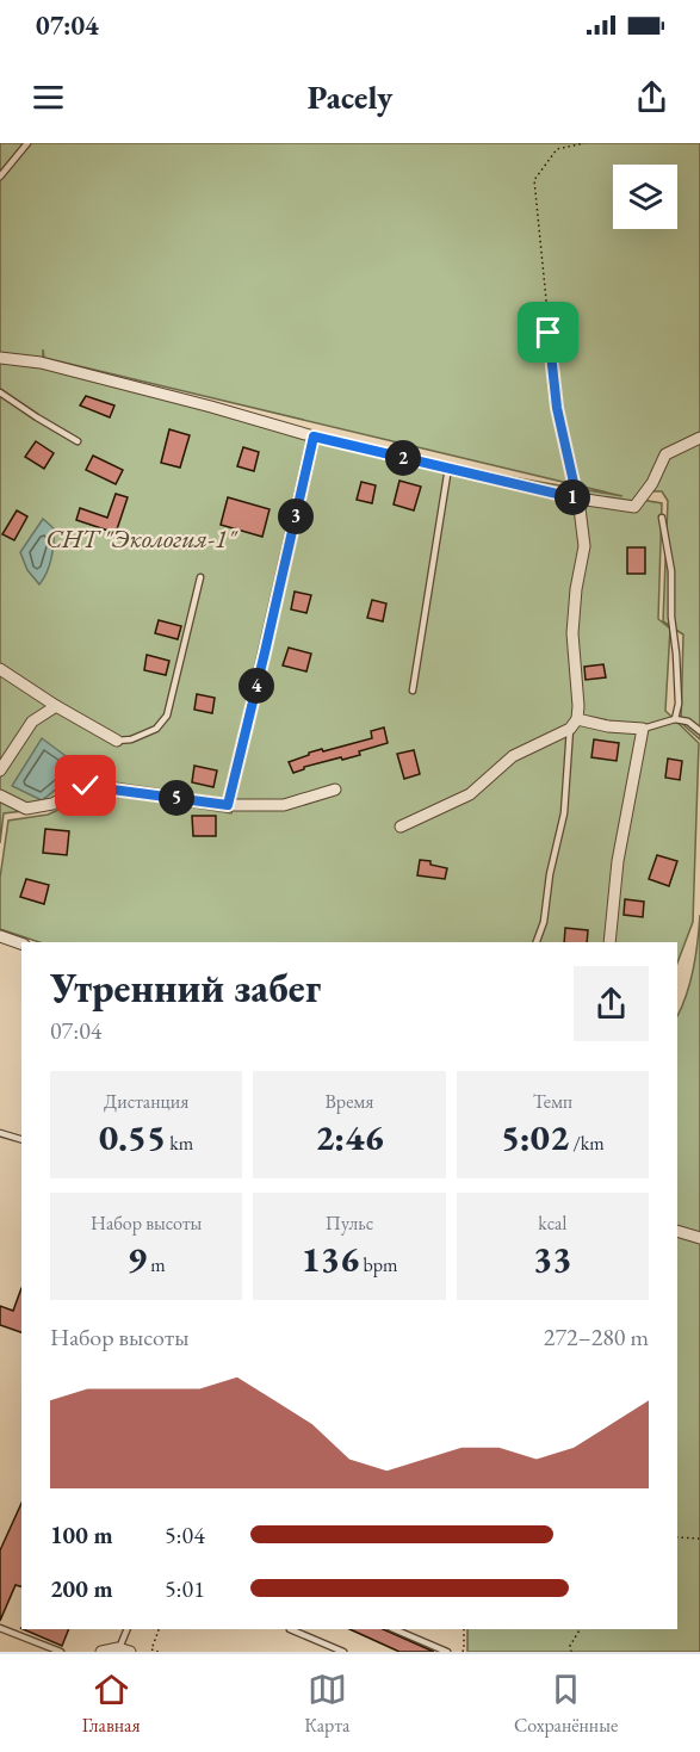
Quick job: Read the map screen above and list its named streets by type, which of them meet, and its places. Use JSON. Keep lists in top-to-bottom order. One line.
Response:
{"parks":["СНТ \"Экология-1\""],"page":{"status":"07:04","header":"Pacely","pins":["2","1","3","4","5"],"heading":["Утренний забег","07:04"],"stats":[["Дистанция","0.55 km"],["Время","2:46"],["Темп","5:02 /km"],["Набор высоты","9 m"],["Пульс","136 bpm"],["kcal","33"]],"chart":["Набор высоты","272–280 m"],"list":[{"name":"100 m","note":"5:04"},{"name":"200 m","note":"5:01"}],"tabs":["Главная","Карта","Сохранённые"]}}
